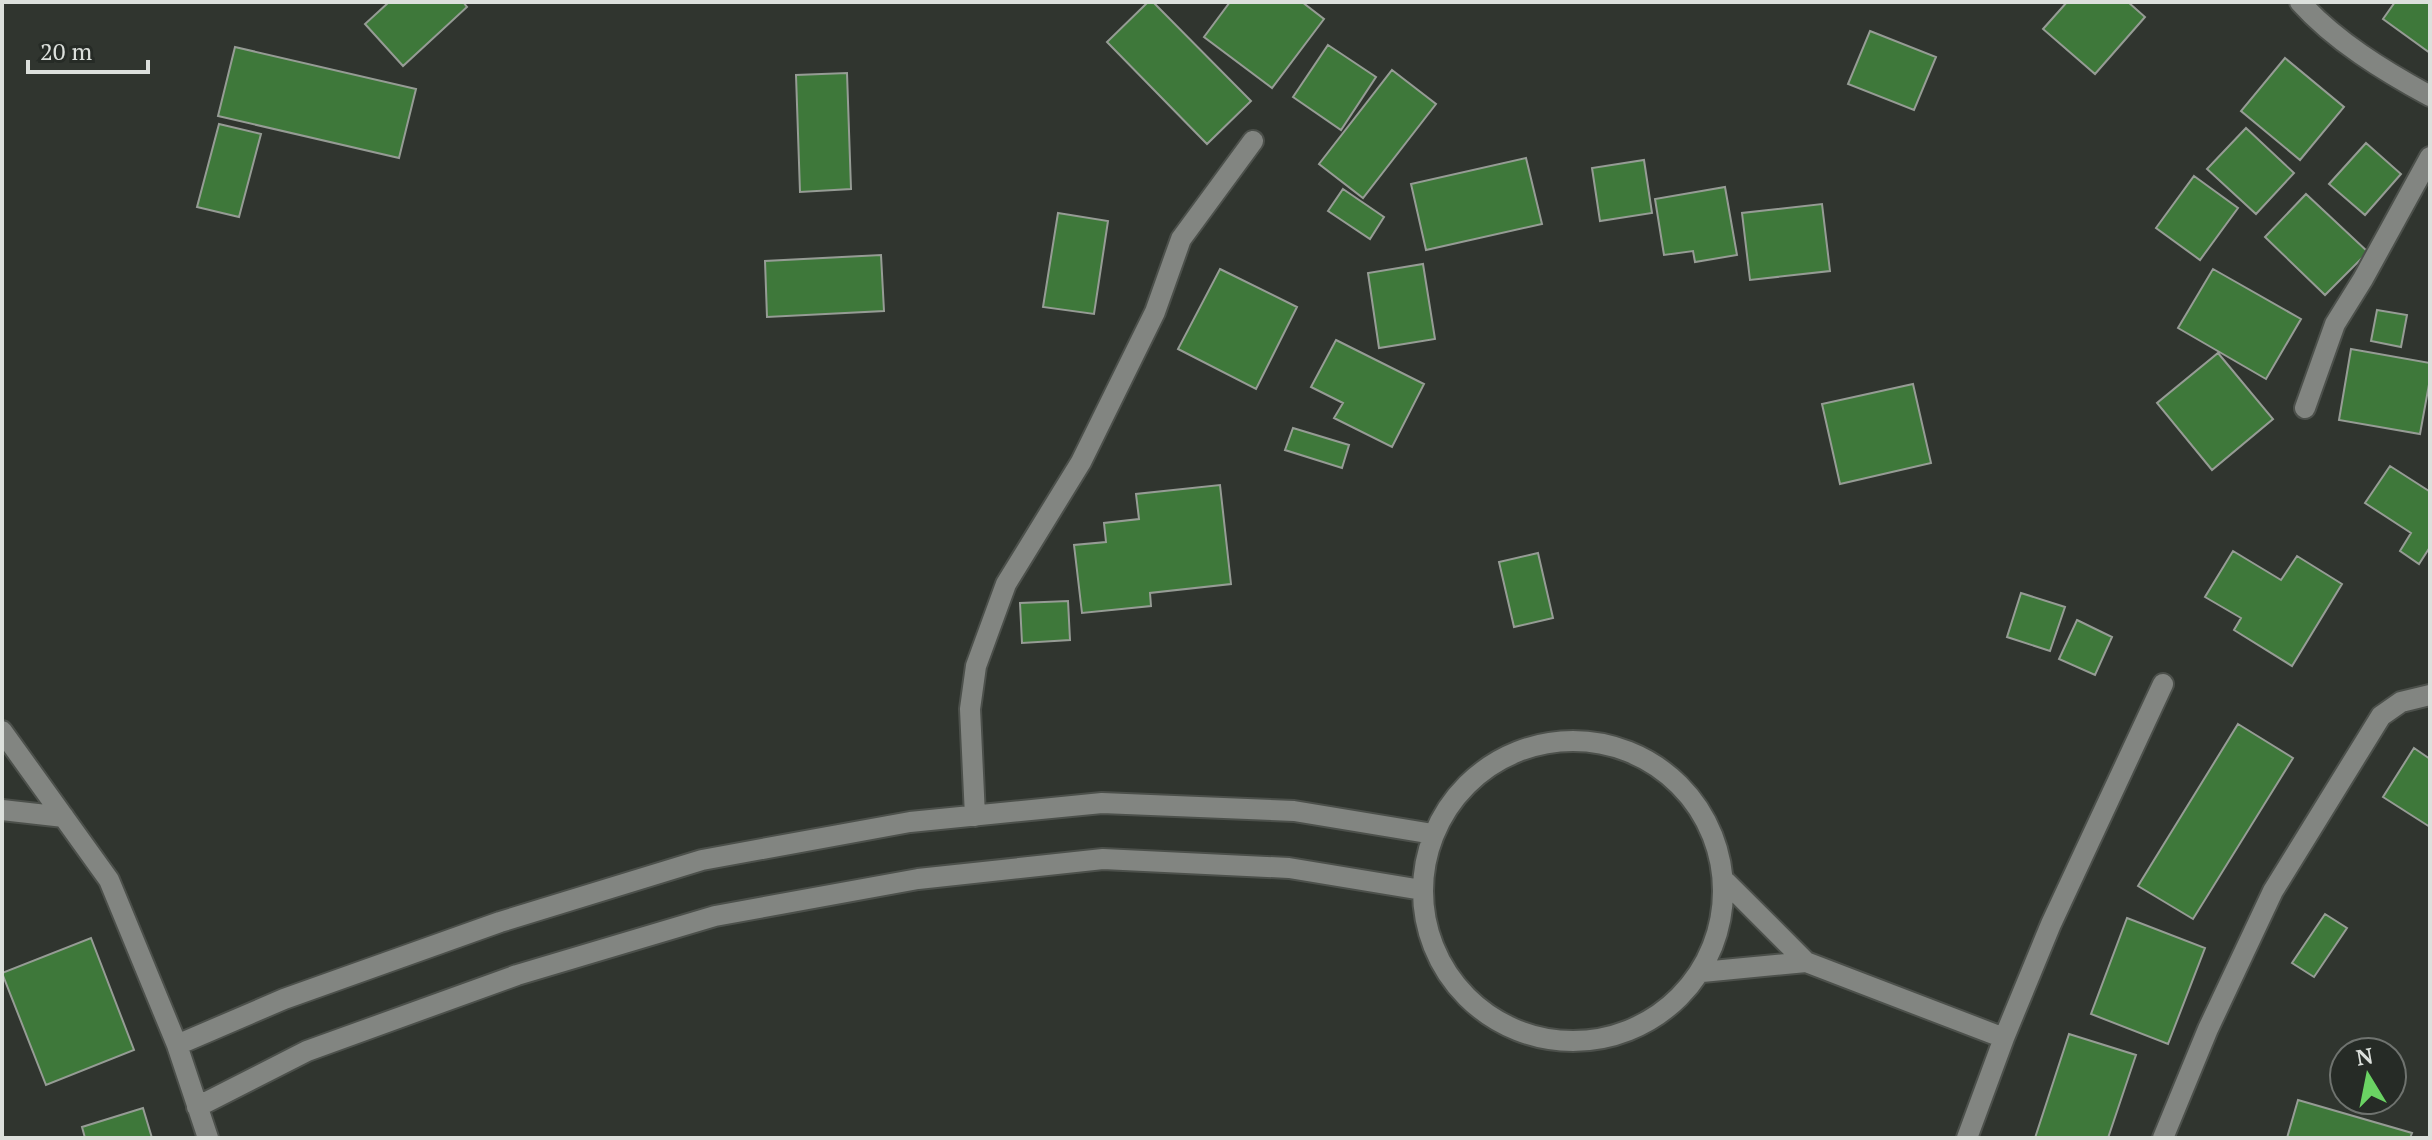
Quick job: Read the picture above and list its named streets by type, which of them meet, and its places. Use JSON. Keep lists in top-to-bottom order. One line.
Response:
{"scale_bar":"20 m","north":"top"}
